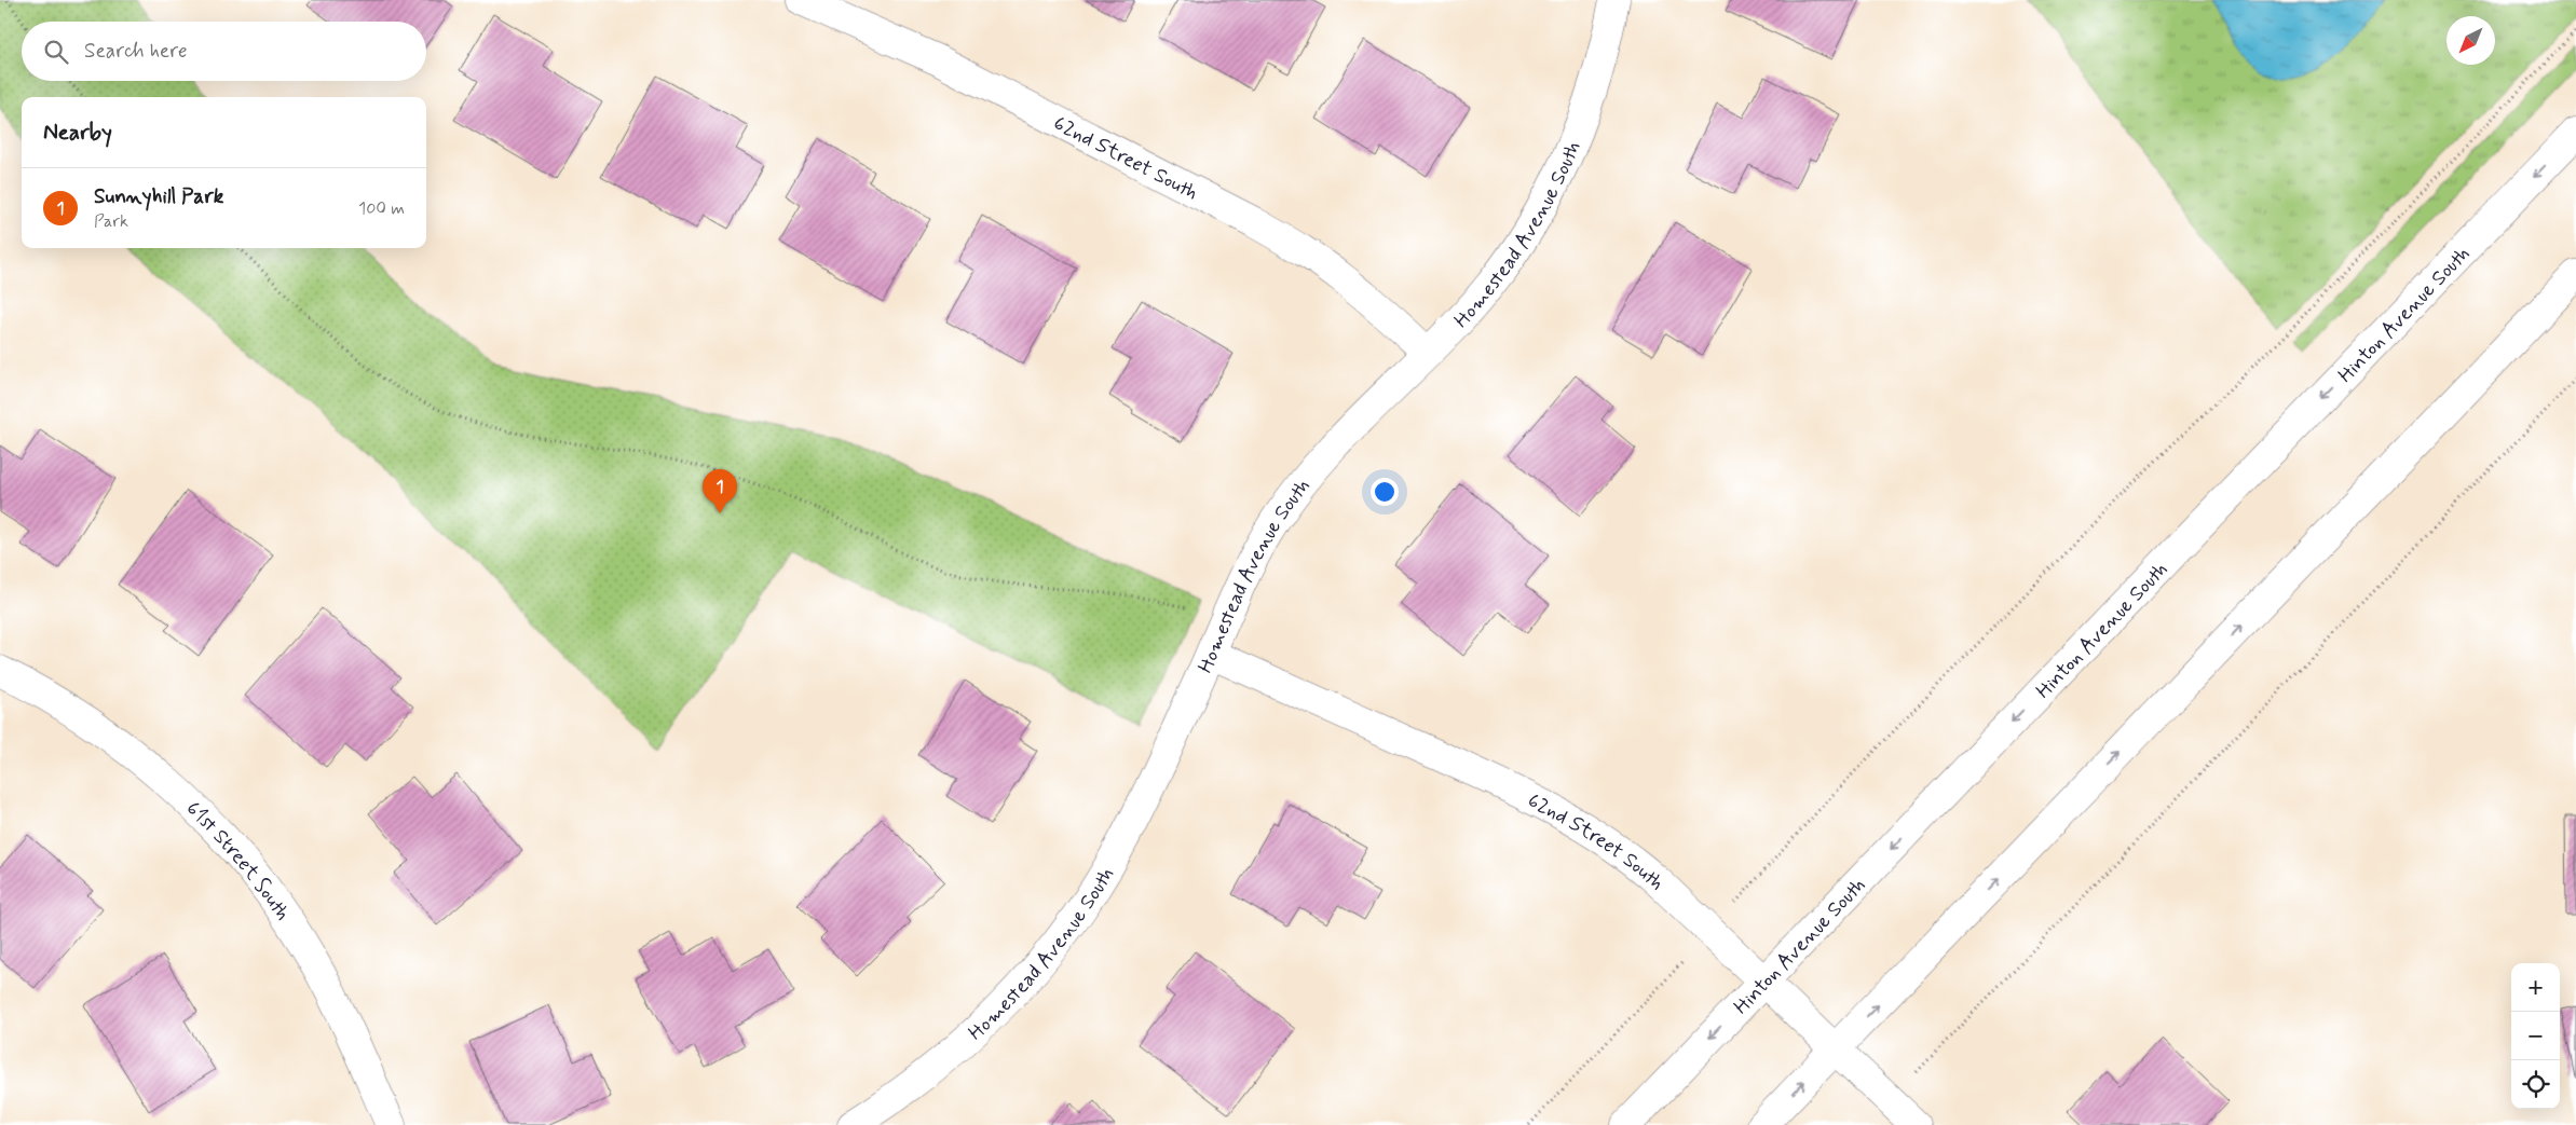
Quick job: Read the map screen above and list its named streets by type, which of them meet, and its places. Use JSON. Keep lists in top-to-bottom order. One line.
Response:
{"streets":{"street":["62nd Street South","Homestead Avenue South","Hinton Avenue South","61st Street South"]},"crossings":[["62nd Street South","Homestead Avenue South"],["62nd Street South","Hinton Avenue South"]],"north":"bottom left","page":{"search":"Search here","heading":"Nearby","list":[{"mark":"1","name":"Sunnyhill Park","note":"Park","value":"100 m"}],"pins":"1","map_buttons":["+","−"]}}
